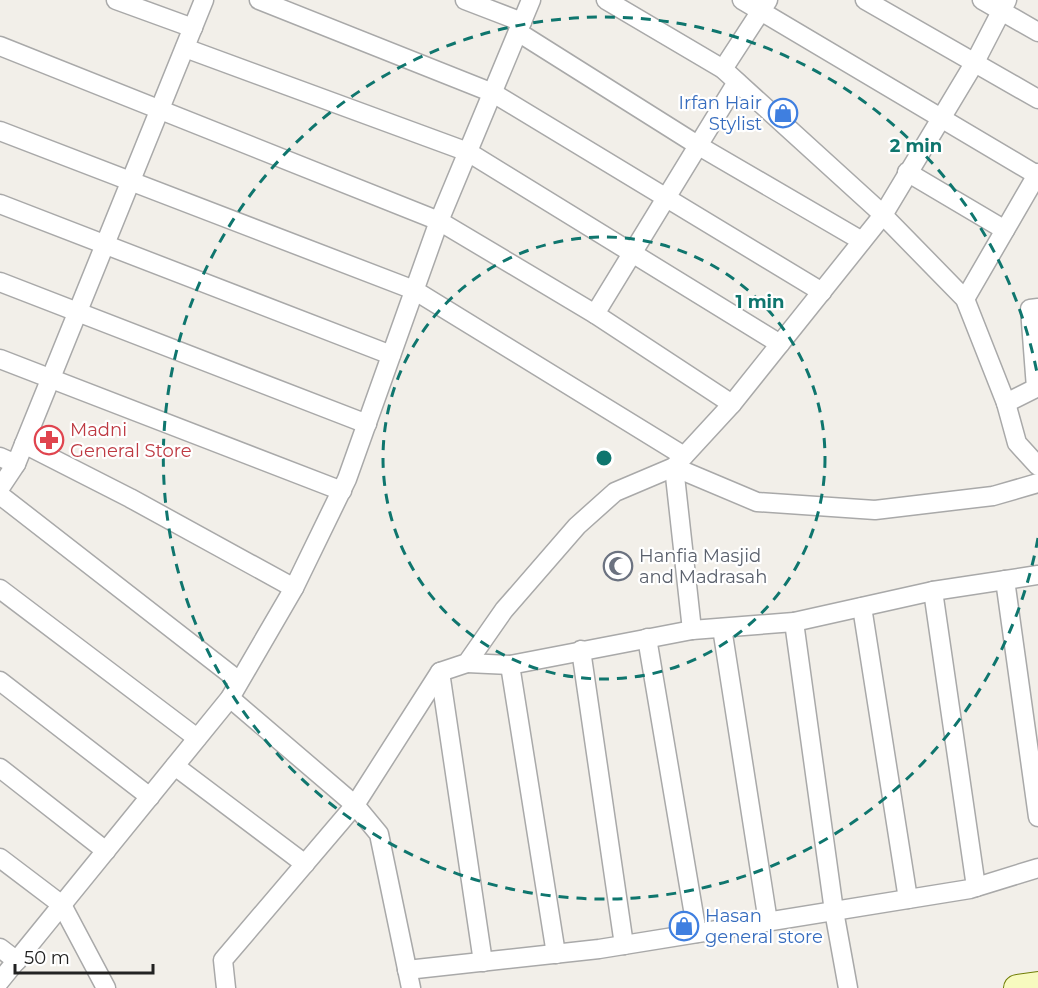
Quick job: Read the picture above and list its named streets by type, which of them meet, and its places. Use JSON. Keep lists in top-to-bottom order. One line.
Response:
{"places":{"shop":["Irfan Hair Stylist","Hasan general store"],"pharmacy":["Madni General Store"],"mosque":["Hanfia Masjid and Madrasah"]},"scale_bar":"50 m","rings":["2 min","1 min"]}
